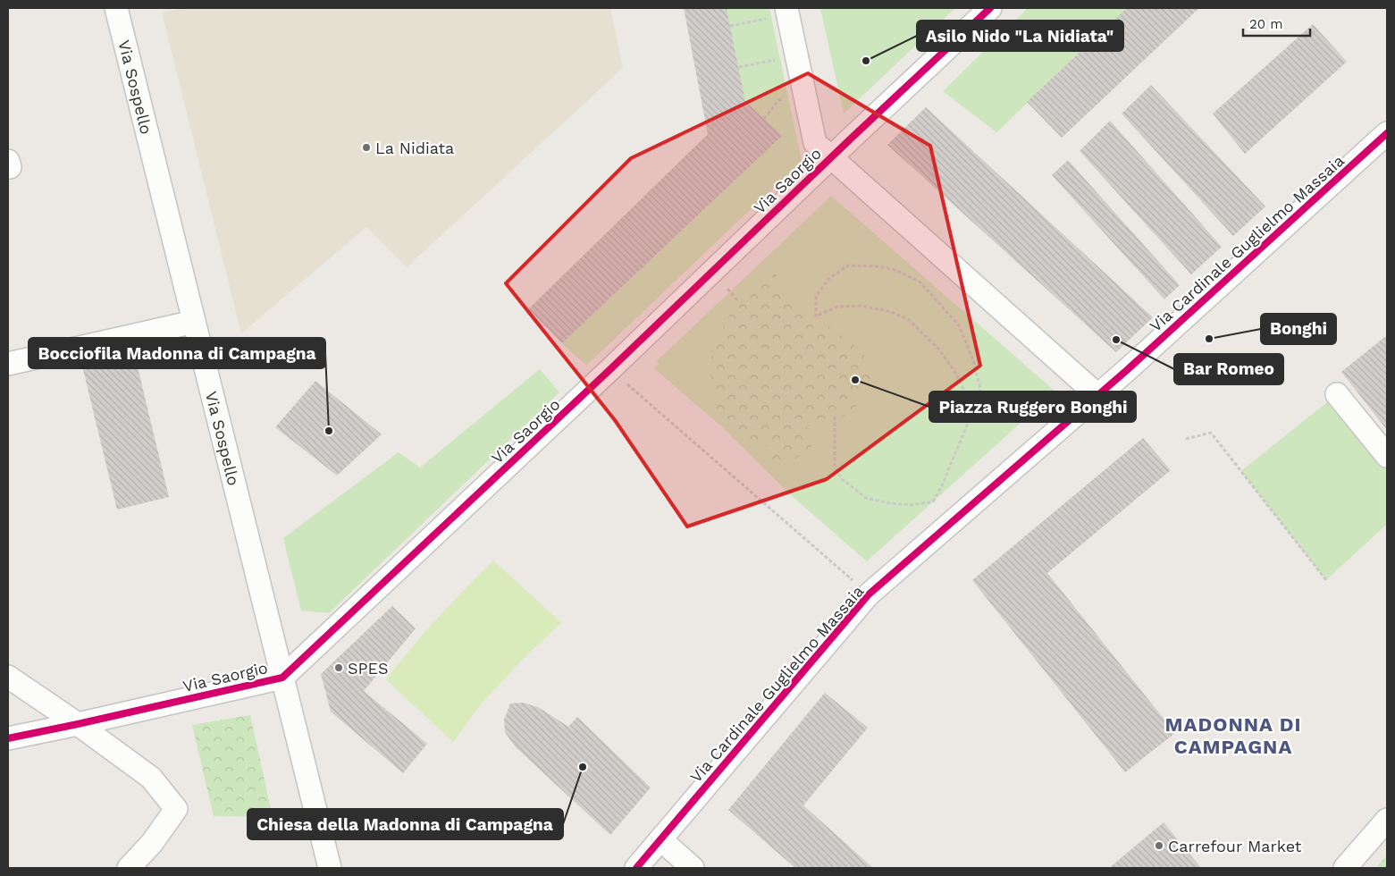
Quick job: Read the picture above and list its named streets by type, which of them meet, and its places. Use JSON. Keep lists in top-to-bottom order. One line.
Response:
{"streets":{"street":["Via Sospello","Via Saorgio","Via Cardinale Guglielmo Massaia"]},"crossings":[["Via Sospello","Via Saorgio"]],"districts":["MADONNA DI CAMPAGNA"],"places":["Asilo Nido \"La Nidiata\"","La Nidiata","Bonghi","Bar Romeo","Piazza Ruggero Bonghi","Bocciofila Madonna di Campagna","SPES","Chiesa della Madonna di Campagna","Carrefour Market"],"scale_bar":"20 m"}
